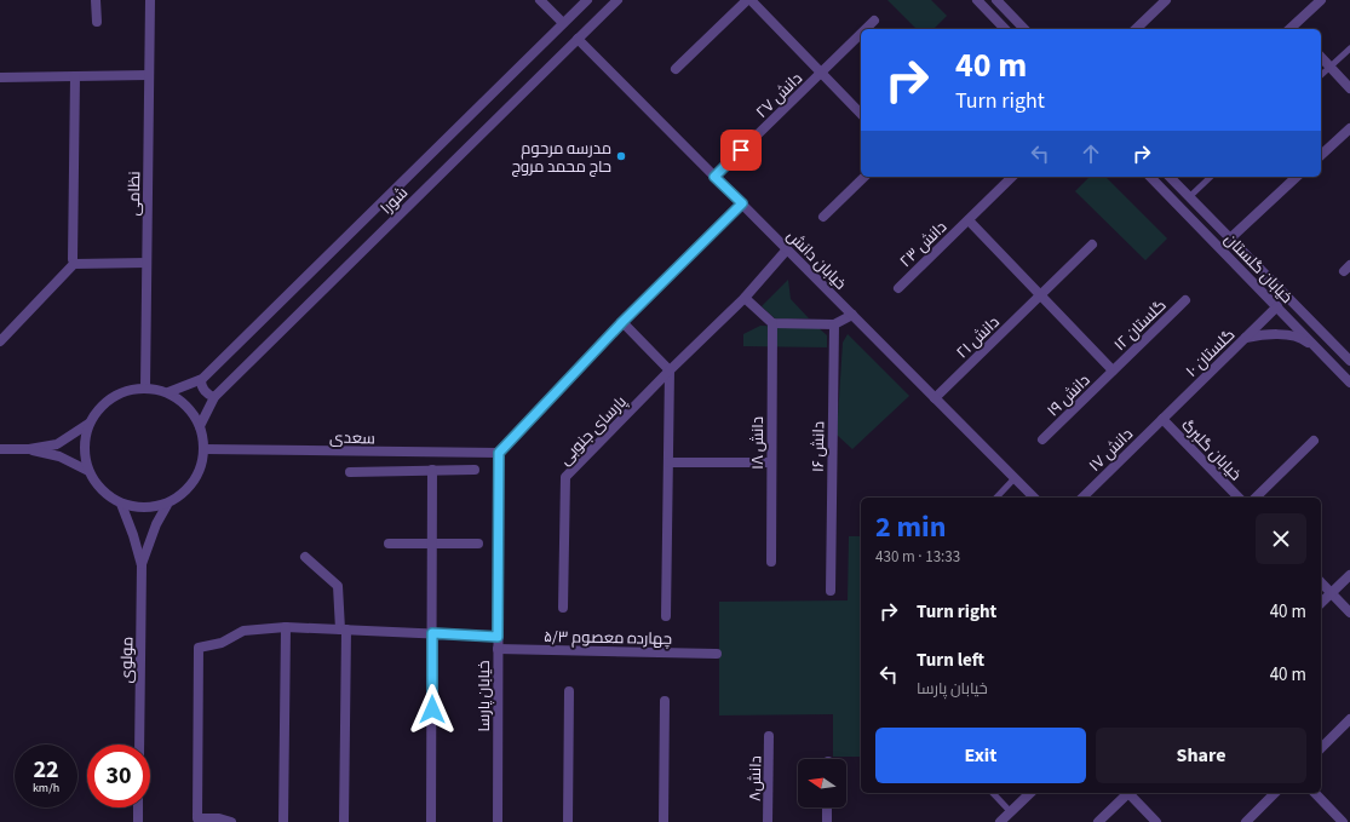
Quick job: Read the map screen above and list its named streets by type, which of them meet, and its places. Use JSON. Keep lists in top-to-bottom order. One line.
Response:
{"streets":{"street":["دانش ۲۷","نظامی","شورا","دانش ۲۳","خیابان دانش","خیابان گلستان","گلستان ۱۲","دانش ۲۱","گلستان ۱۰","دانش ۱۹","پارسای جنوبی","سعدی","دانش ۱۸","دانش ۱۶","دانش ۱۷","خیابان گلبرگ","چهارده معصوم ۵/۳","مولوی","خیابان پارسا","دانش۸"]},"crossings":[["دانش ۲۷","خیابان دانش"],["نظامی","شورا"],["نظامی","سعدی"],["شورا","خیابان دانش"],["شورا","سعدی"],["خیابان دانش","دانش ۲۱"],["خیابان دانش","پارسای جنوبی"],["خیابان گلستان","گلستان ۱۰"],["گلستان ۱۲","دانش ۱۹"],["گلستان ۱۰","دانش ۱۷"],["گلستان ۱۰","خیابان گلبرگ"],["سعدی","خیابان پارسا"],["دانش ۱۷","خیابان گلبرگ"],["چهارده معصوم ۵/۳","خیابان پارسا"]],"places":["مدرسه مرحوم حاج محمد مروج"],"north":"left","page":{"turn":["40 m","Turn right"],"heading":["2 min","430 m · 13:33"],"list":[{"name":"Turn right","value":"40 m"},{"name":"Turn left","note":"خیابان پارسا","value":"40 m"}],"buttons":["Exit","Share"],"speed":"22 km/h","limit":"30"}}
